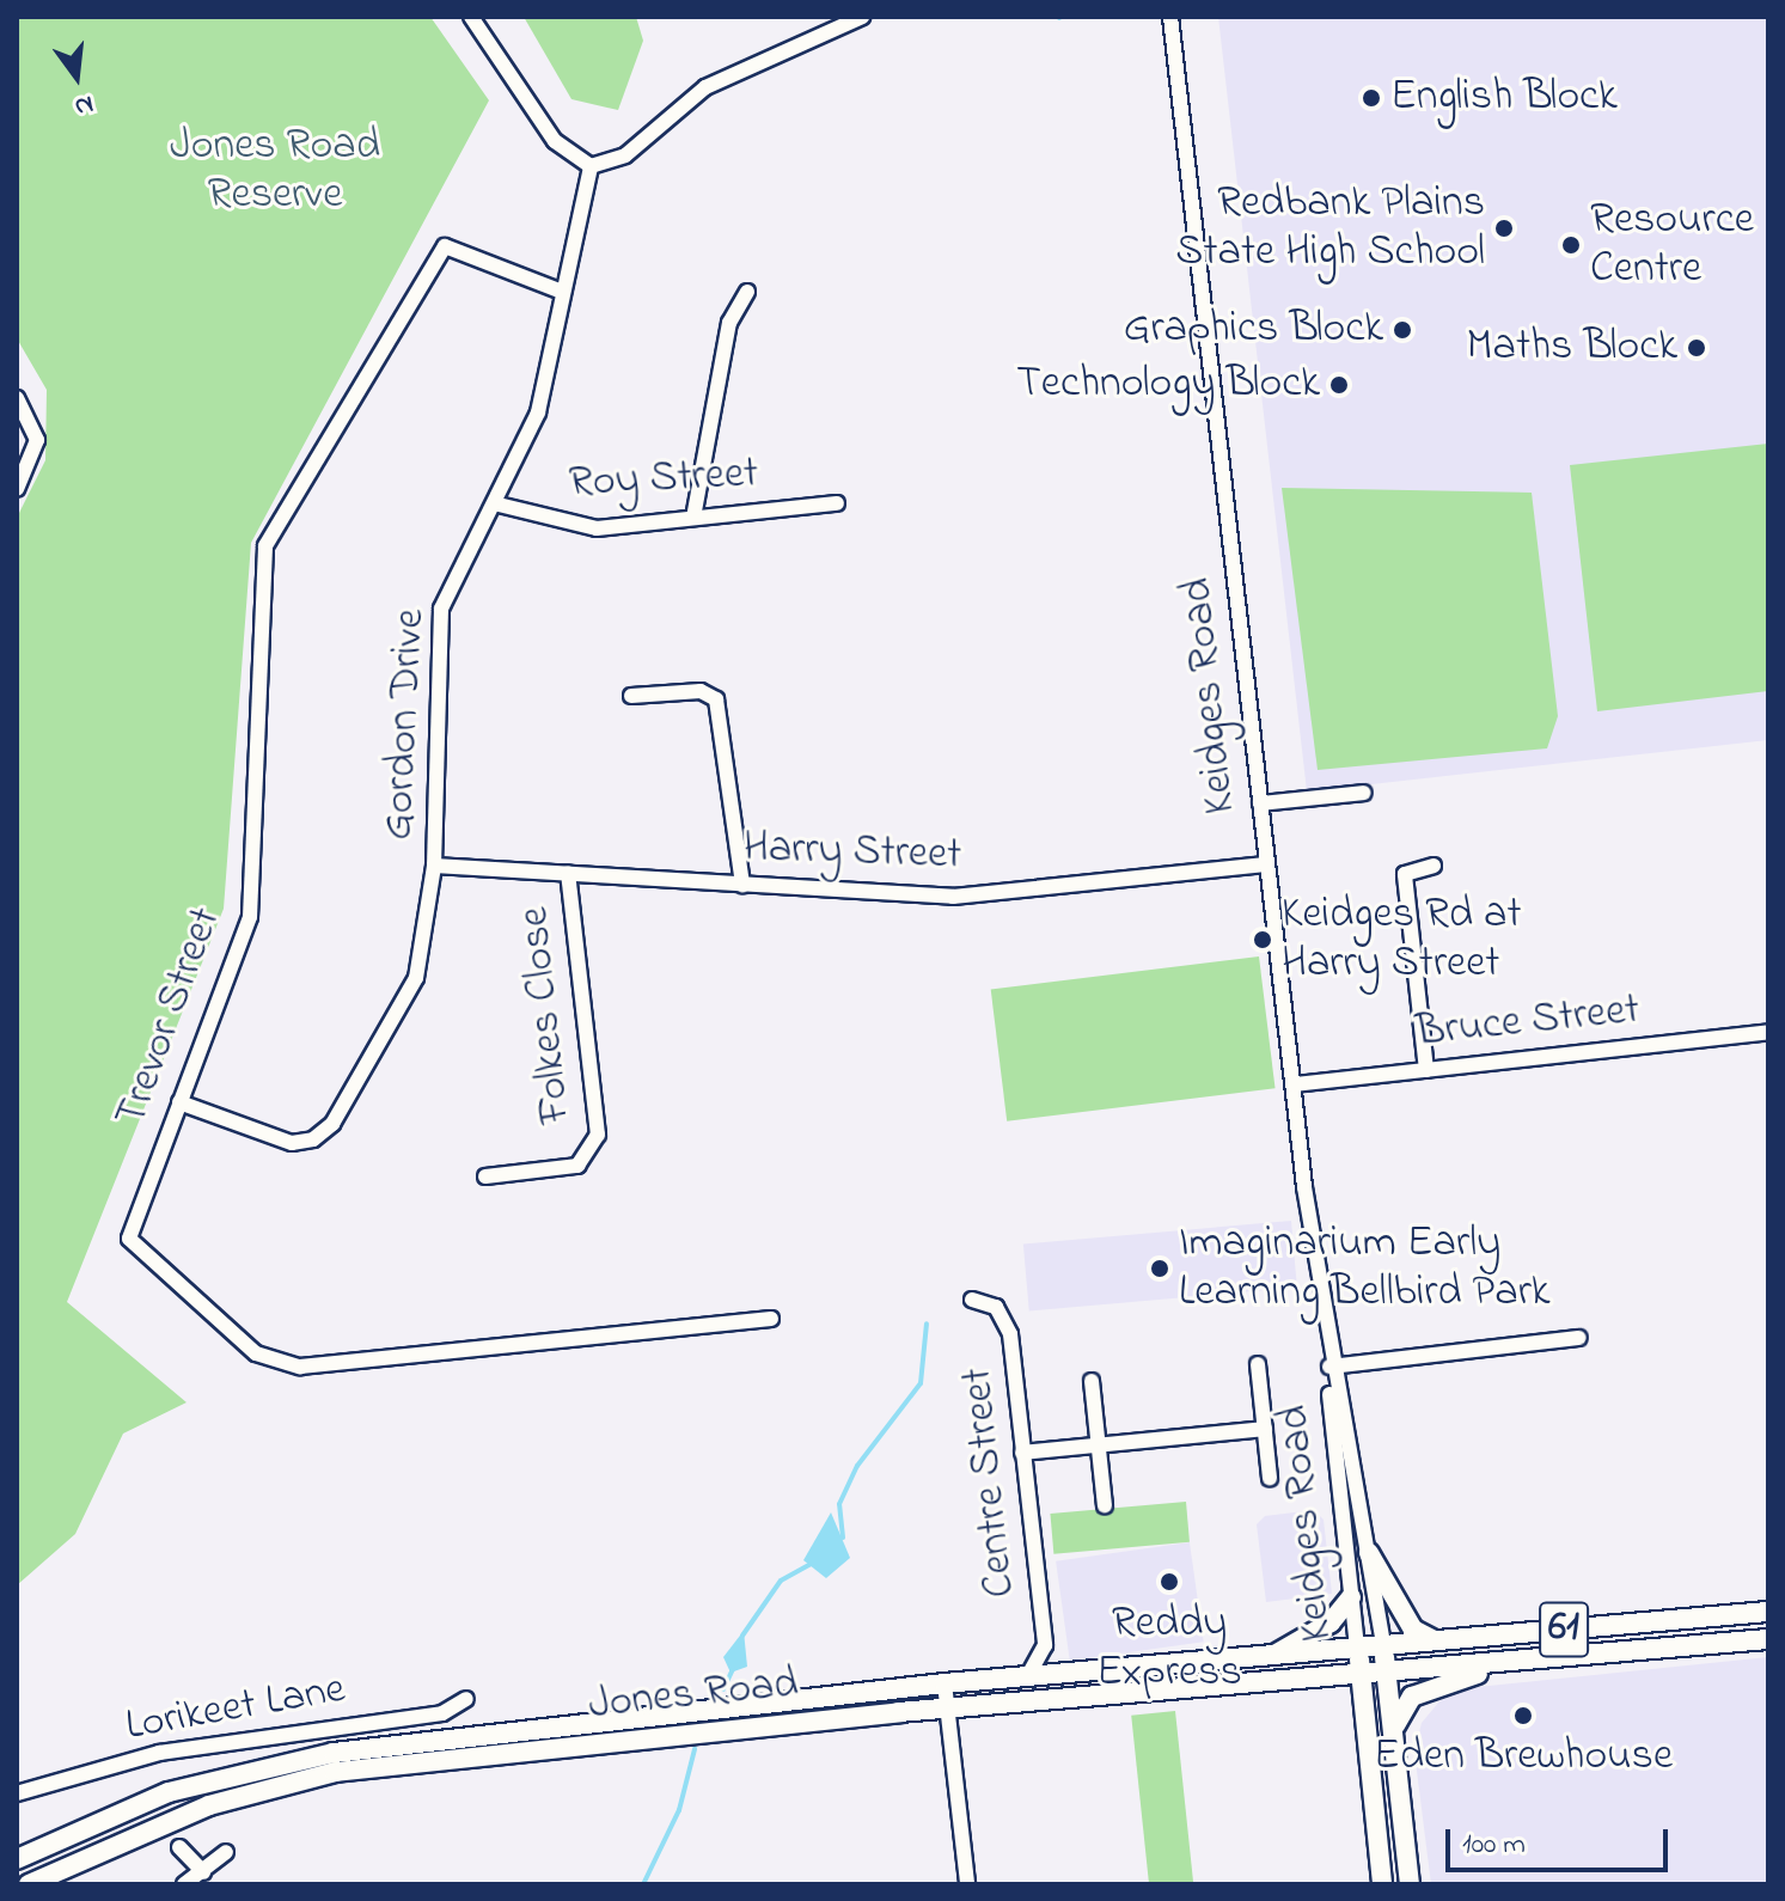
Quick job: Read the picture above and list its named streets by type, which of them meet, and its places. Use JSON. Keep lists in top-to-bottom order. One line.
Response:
{"streets":{"main road":["Keidges Road","61","Jones Road"],"street":["Roy Street","Gordon Drive","Harry Street","Folkes Close","Trevor Street","Bruce Street","Centre Street","Lorikeet Lane"]},"crossings":[["Roy Street","Gordon Drive"],["Keidges Road","Harry Street"],["Keidges Road","Bruce Street"],["Keidges Road","61"],["Keidges Road","Jones Road"],["Gordon Drive","Harry Street"],["Gordon Drive","Trevor Street"],["Harry Street","Folkes Close"],["Centre Street","Jones Road"],["61","Jones Road"]],"parks":["Jones Road Reserve"],"places":["English Block","Redbank Plains State High School","Resource Centre","Graphics Block","Maths Block","Technology Block","Keidges Rd at Harry Street","Imaginarium Early Learning Bellbird Park","Reddy Express","Eden Brewhouse"],"scale_bar":"100 m","north":"bottom"}
